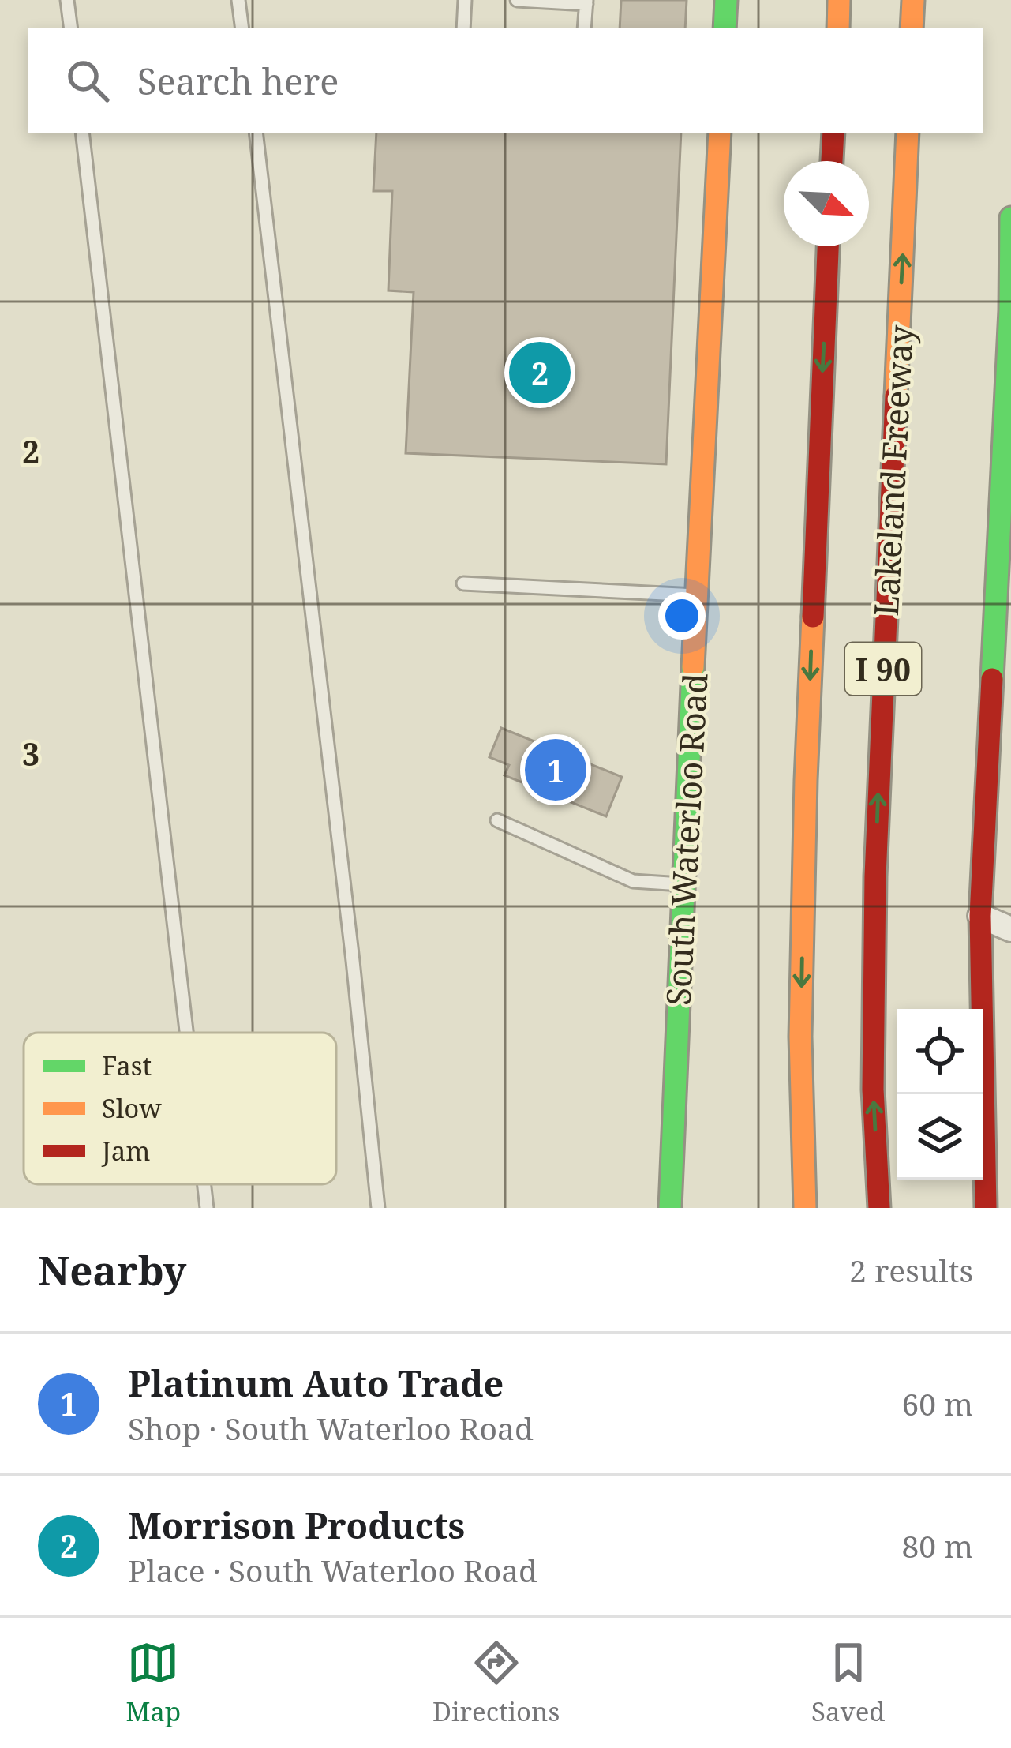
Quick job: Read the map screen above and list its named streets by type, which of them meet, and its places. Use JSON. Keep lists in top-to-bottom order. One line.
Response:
{"streets":{"main road":["Lakeland Freeway","I 90","South Waterloo Road"]},"legend":["Fast","Slow","Jam"],"north":"bottom right","page":{"search":"Search here","pins":["2","1"],"heading":["Nearby","2 results"],"list":[{"mark":"1","name":"Platinum Auto Trade","note":"Shop · South Waterloo Road","value":"60 m"},{"mark":"2","name":"Morrison Products","note":"Place · South Waterloo Road","value":"80 m"}],"nav":["Map","Directions","Saved"]},"grid":{"rows":["2","3"]}}
